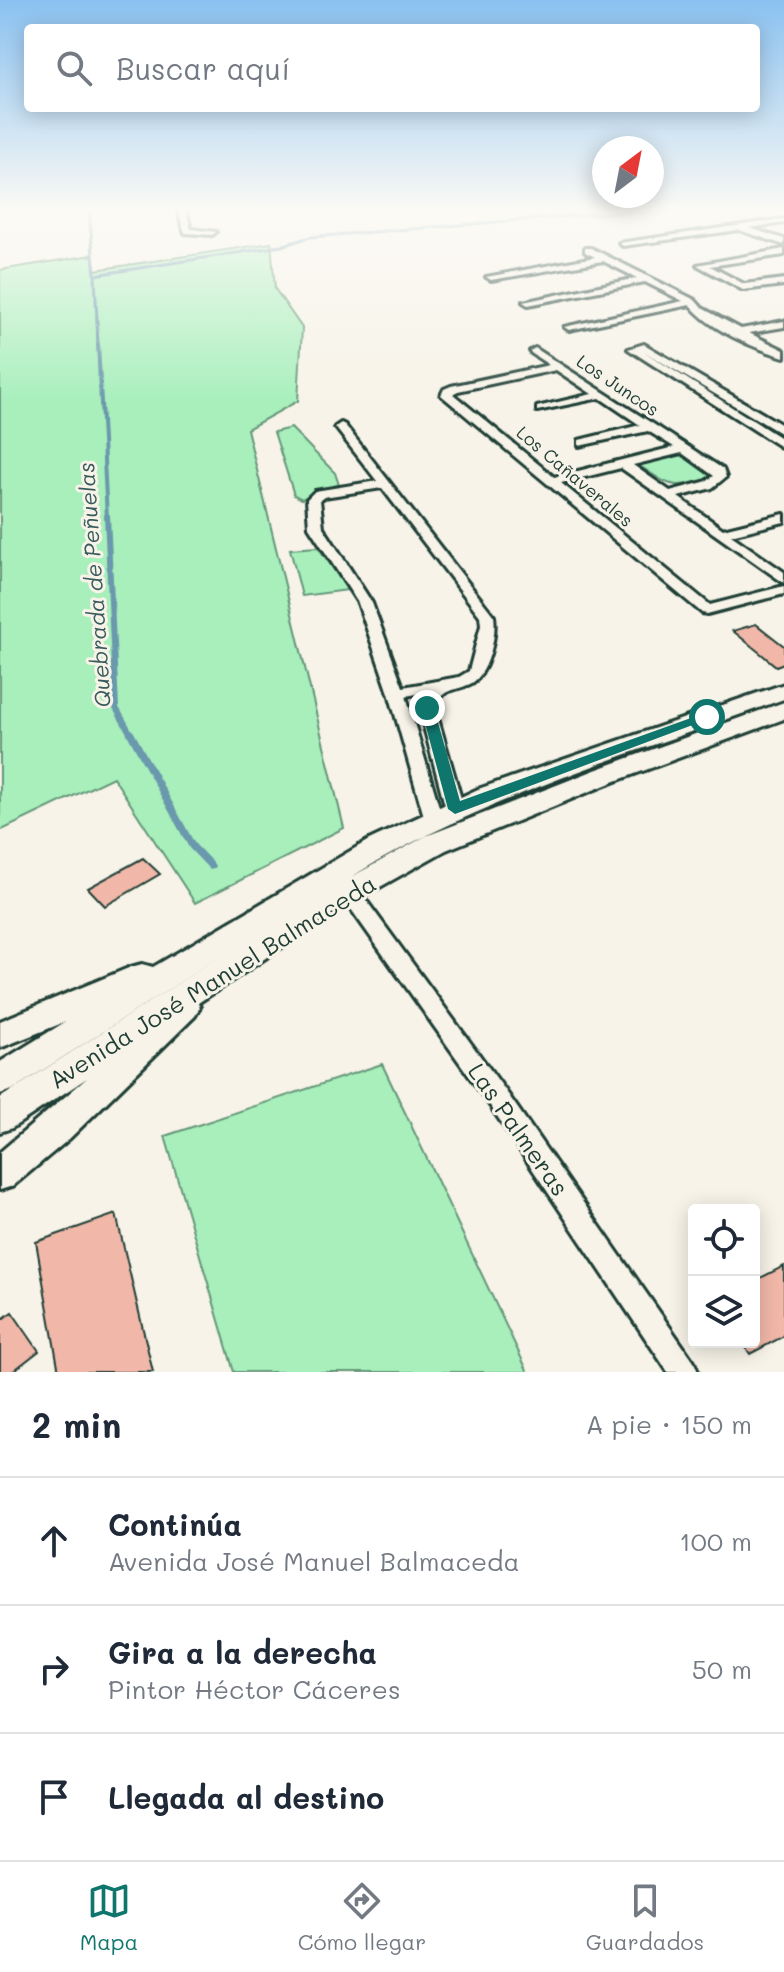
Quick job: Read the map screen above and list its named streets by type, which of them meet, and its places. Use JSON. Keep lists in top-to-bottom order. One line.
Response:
{"streets":{"main road":["Avenida José Manuel Balmaceda"],"street":["Los Juncos","Los Cañaverales","Las Palmeras"]},"crossings":[["Los Juncos","Los Cañaverales"],["Avenida José Manuel Balmaceda","Las Palmeras"]],"water":["Quebrada de Peñuelas"],"north":"top right","page":{"search":"Buscar aquí","heading":["2 min","A pie · 150 m"],"list":[["Continúa","Avenida José Manuel Balmaceda","100 m"],["Gira a la derecha","Pintor Héctor Cáceres","50 m"],"Llegada al destino"],"nav":["Mapa","Cómo llegar","Guardados"]}}
